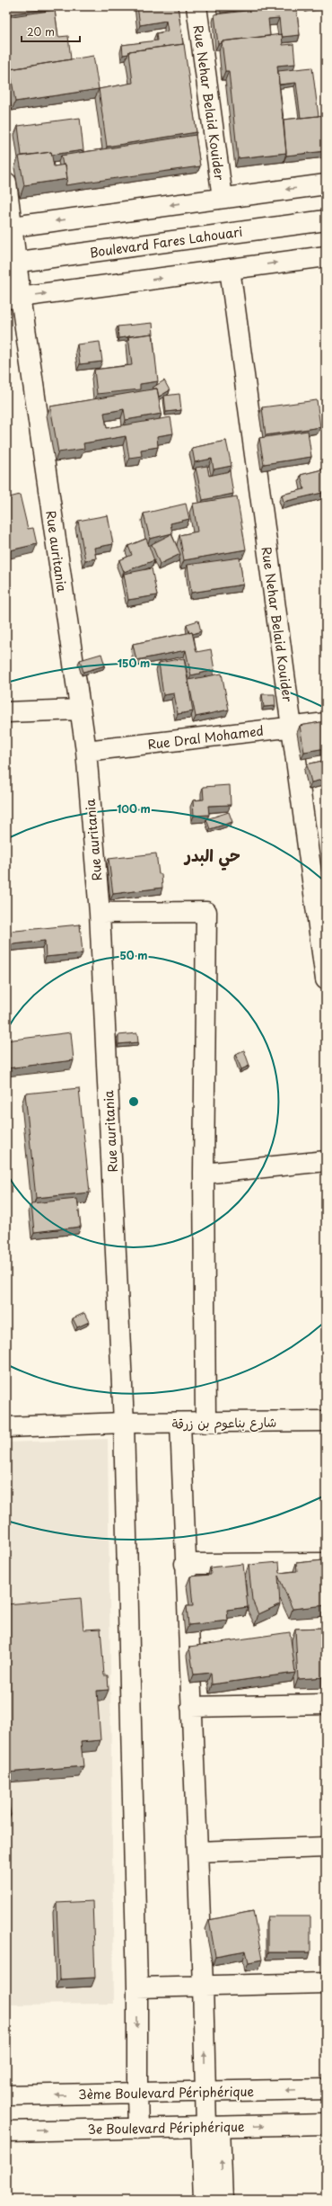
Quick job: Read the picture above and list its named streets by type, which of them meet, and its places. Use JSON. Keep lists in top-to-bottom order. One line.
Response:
{"streets":{"main road":["Rue Nehar Belaid Kouider","Boulevard Fares Lahouari","Rue auritania","Rue Dral Mohamed","شارع بناعوم بن زرقة","3ème Boulevard Périphérique","3e Boulevard Périphérique"]},"crossings":[["Rue Nehar Belaid Kouider","Rue Dral Mohamed"],["Boulevard Fares Lahouari","Rue auritania"],["Rue auritania","Rue Dral Mohamed"],["Rue auritania","شارع بناعوم بن زرقة"],["Rue auritania","3ème Boulevard Périphérique"],["Rue auritania","3e Boulevard Périphérique"]],"districts":["حي البدر"],"scale_bar":"20 m","rings":["150 m","100 m","50 m"]}
